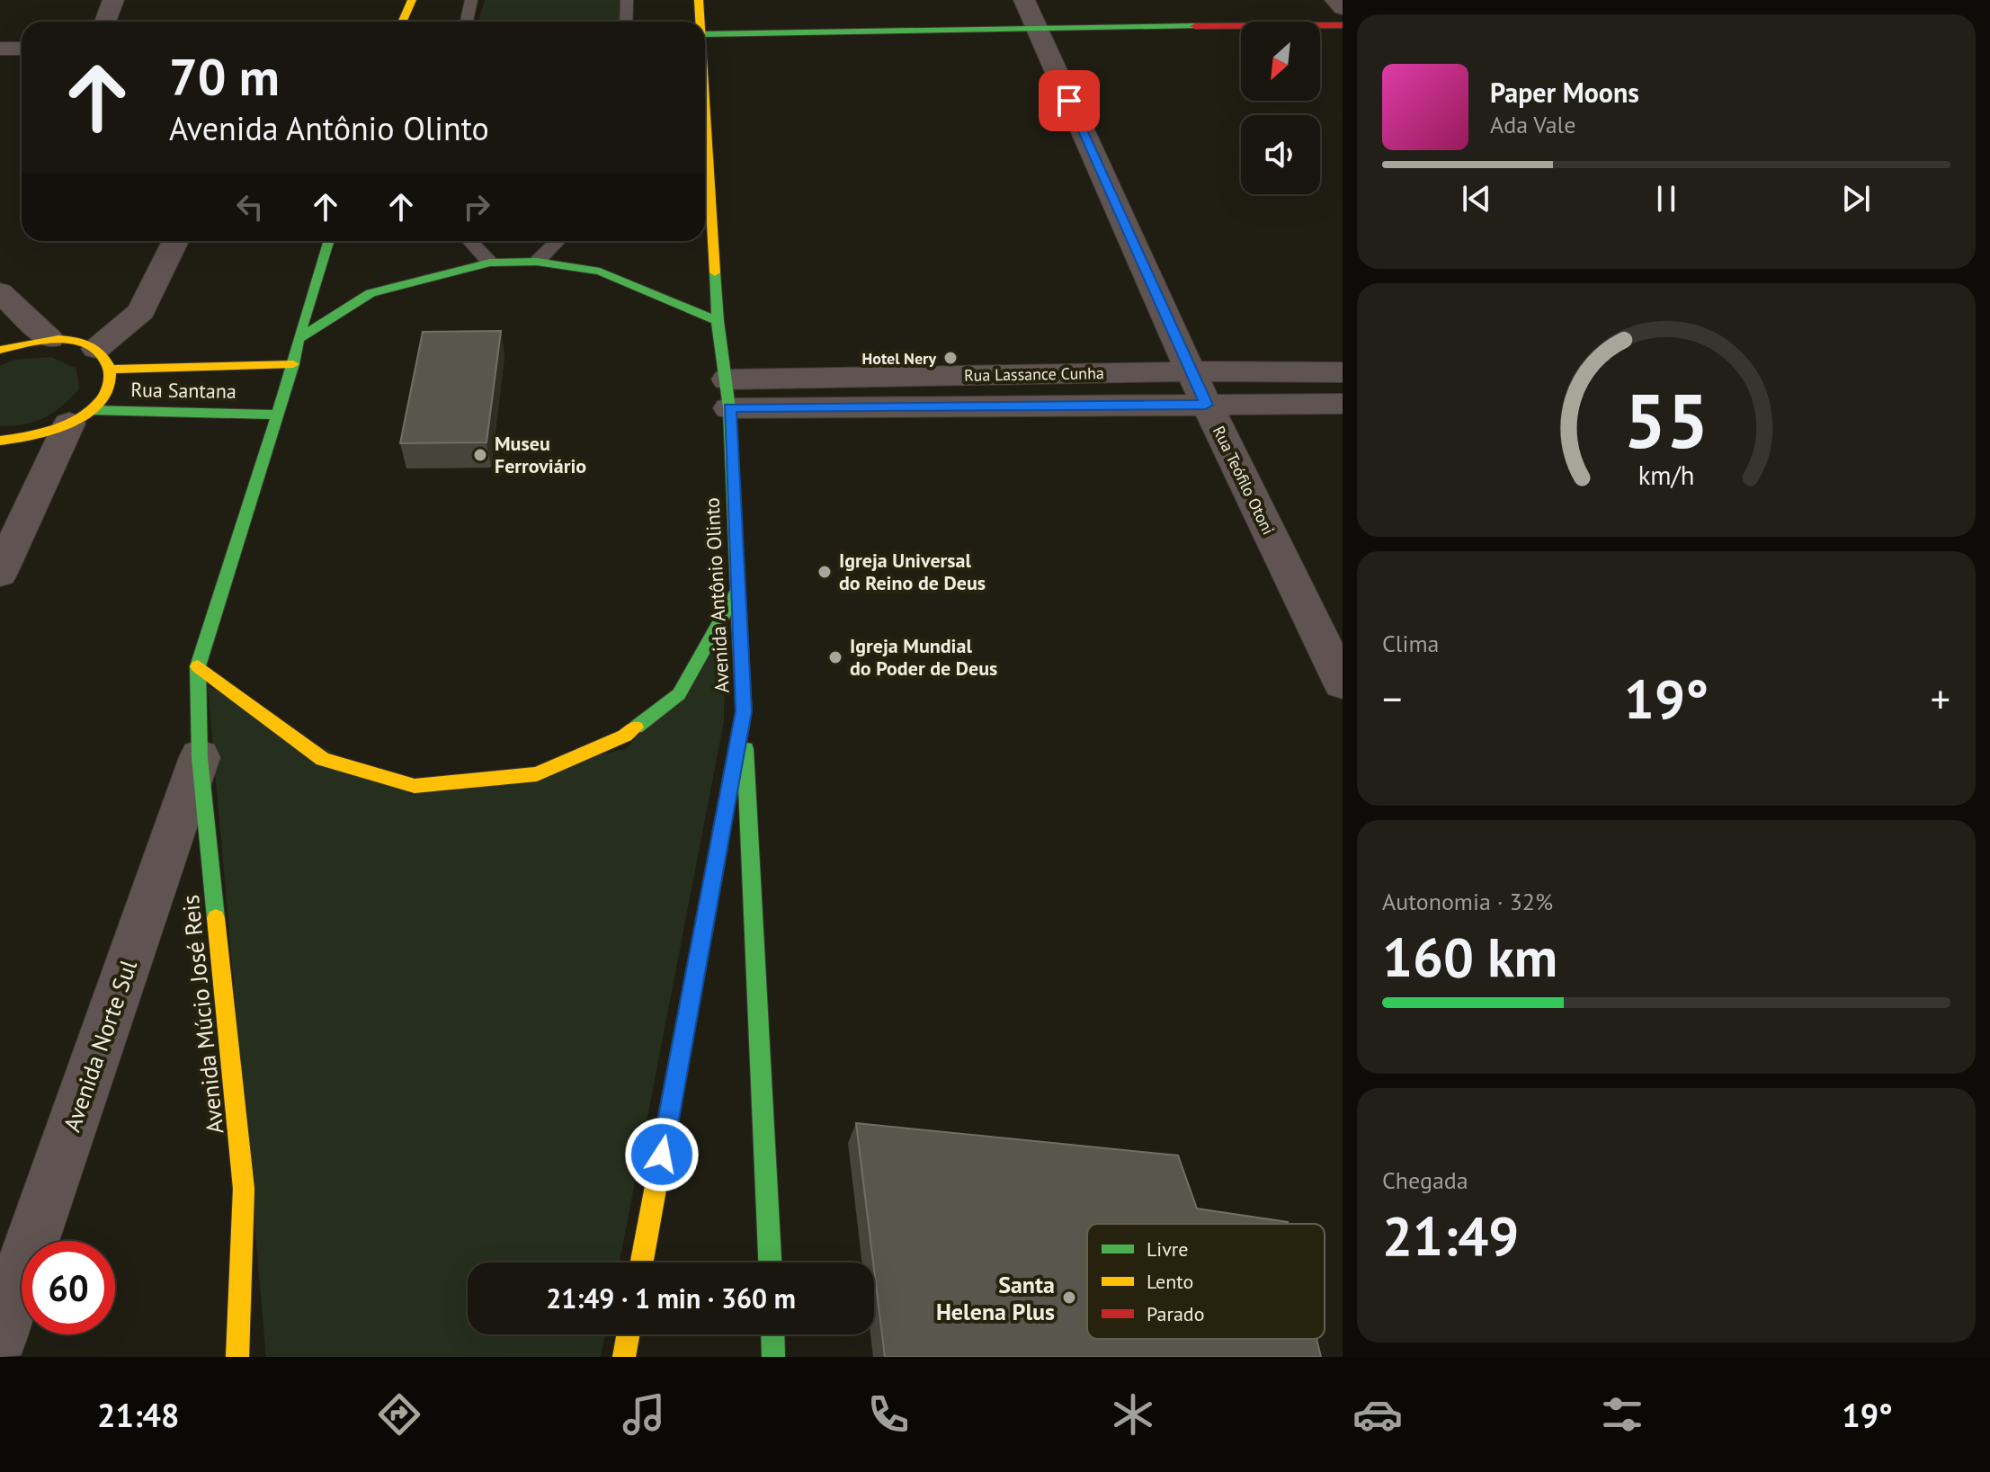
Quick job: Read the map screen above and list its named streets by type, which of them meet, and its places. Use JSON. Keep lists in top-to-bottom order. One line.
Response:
{"streets":{"main road":["Rua Santana","Avenida Antônio Olinto","Avenida Múcio José Reis"],"street":["Rua Lassance Cunha","Rua Teófilo Otoni","Avenida Norte Sul"]},"crossings":[["Rua Lassance Cunha","Rua Teófilo Otoni"],["Rua Lassance Cunha","Avenida Antônio Olinto"],["Rua Santana","Avenida Múcio José Reis"],["Avenida Múcio José Reis","Avenida Norte Sul"]],"places":["Hotel Nery","Museu Ferroviário","Igreja Universal do Reino de Deus","Igreja Mundial do Poder de Deus","Santa Helena Plus"],"legend":["Livre","Lento","Parado"],"north":"bottom left","page":{"turn":["70 m","Avenida Antônio Olinto"],"song":["Paper Moons","Ada Vale"],"tile":["Clima",["Autonomia · 32%","160 km"],["Chegada","21:49"]],"heat":["−","19°","+"],"limit":"60","trip":"21:49 · 1 min · 360 m","tabs":["21:48","19°"],"gauge":["55","km/h"]}}
